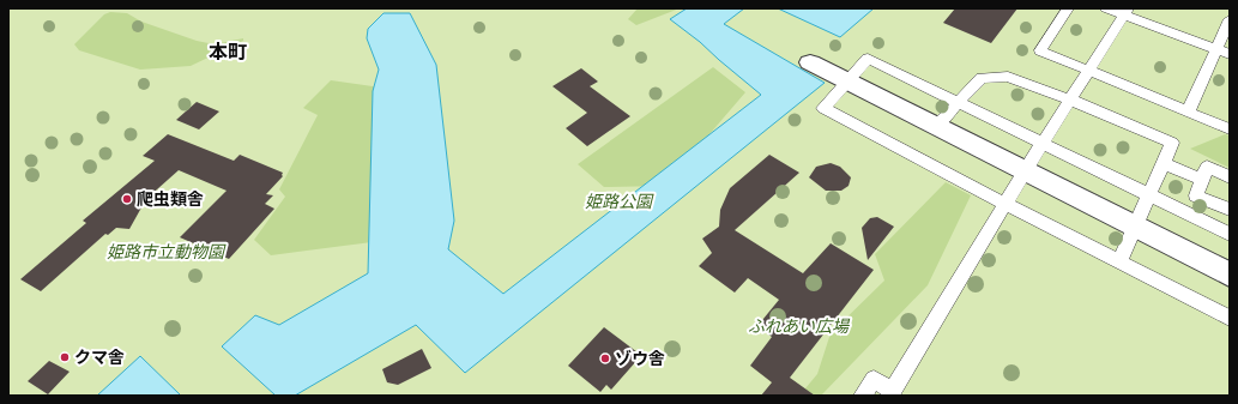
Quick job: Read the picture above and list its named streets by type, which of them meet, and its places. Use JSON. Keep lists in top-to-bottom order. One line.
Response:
{"districts":["本町"],"parks":["姫路公園","姫路市立動物園","ふれあい広場"],"places":["爬虫類舎","クマ舎","ゾウ舎"]}
